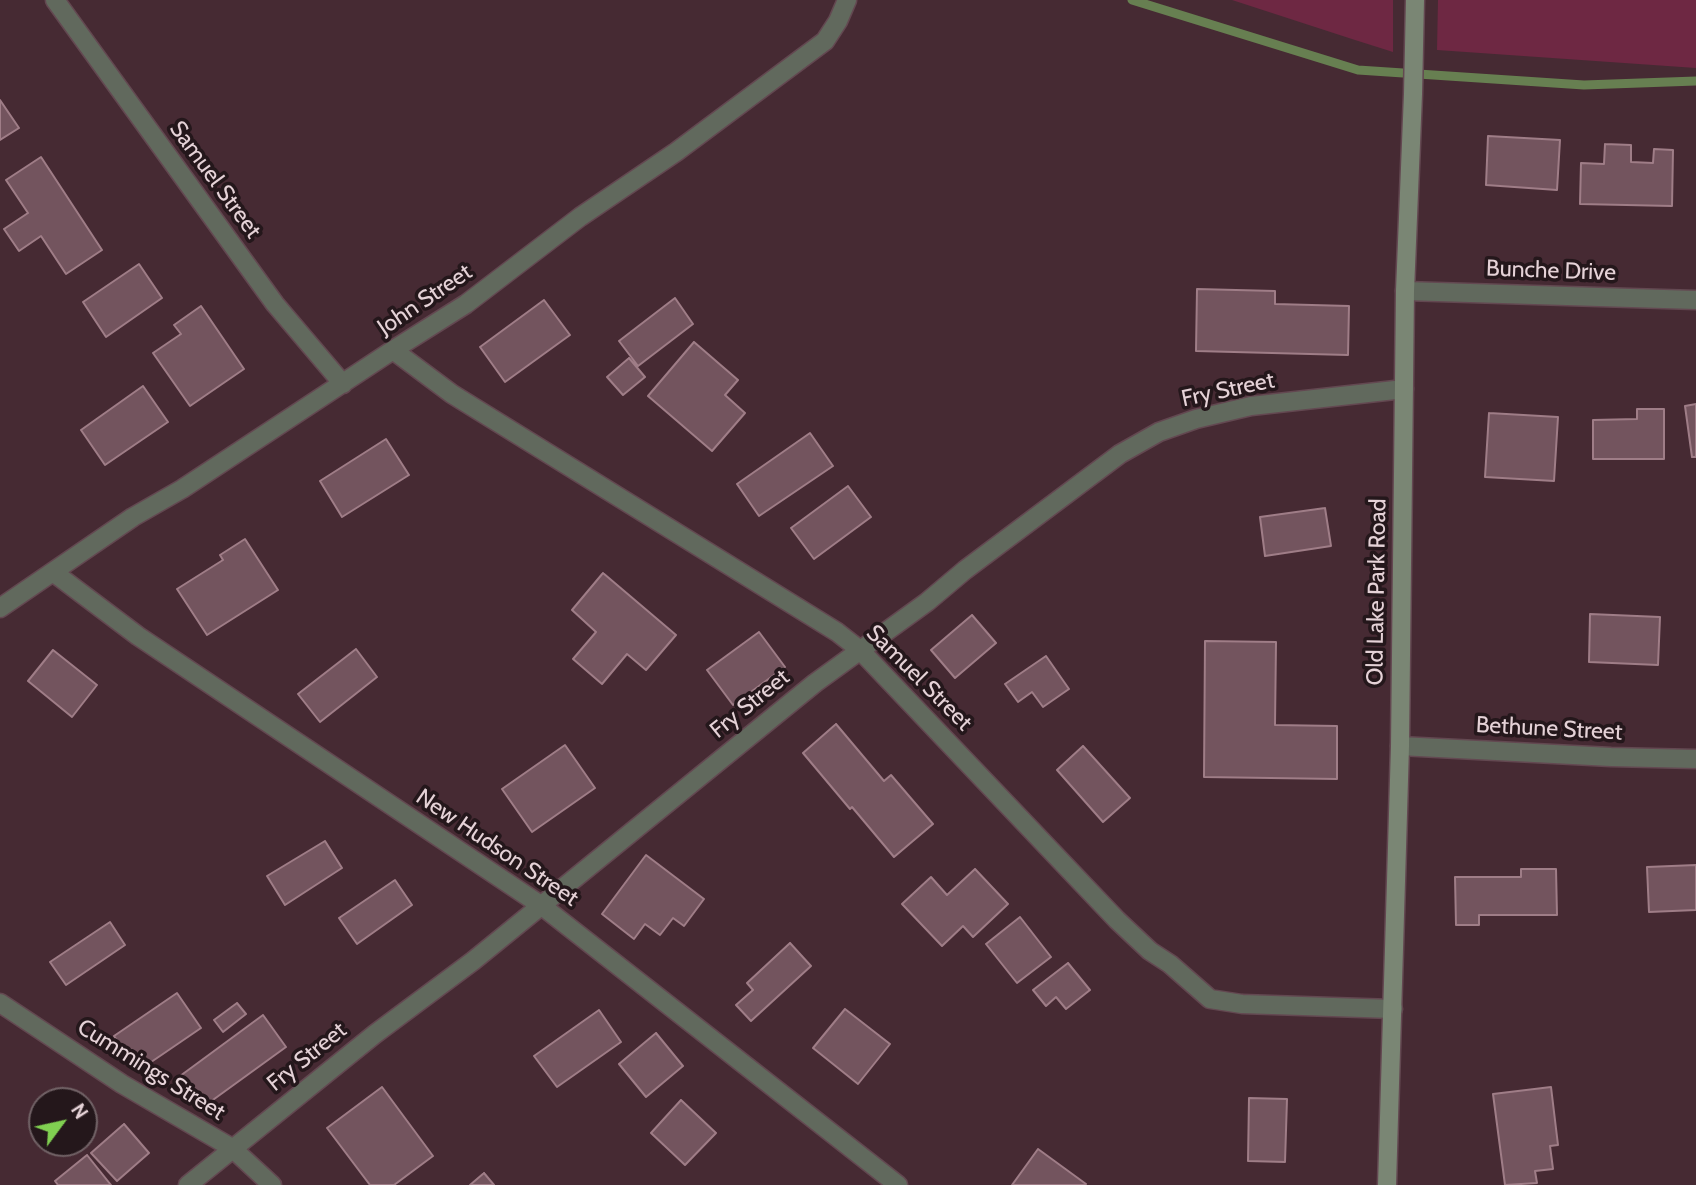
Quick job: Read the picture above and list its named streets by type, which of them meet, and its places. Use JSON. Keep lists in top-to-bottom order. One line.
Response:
{"streets":{"street":["Samuel Street","Bunche Drive","John Street","Fry Street","Old Lake Park Road","Bethune Street","New Hudson Street","Cummings Street"]},"crossings":[["Samuel Street","John Street"],["Samuel Street","Fry Street"],["Samuel Street","Old Lake Park Road"],["Bunche Drive","Old Lake Park Road"],["John Street","New Hudson Street"],["Fry Street","Old Lake Park Road"],["Fry Street","New Hudson Street"],["Fry Street","Cummings Street"],["Old Lake Park Road","Bethune Street"]],"north":"top right"}
